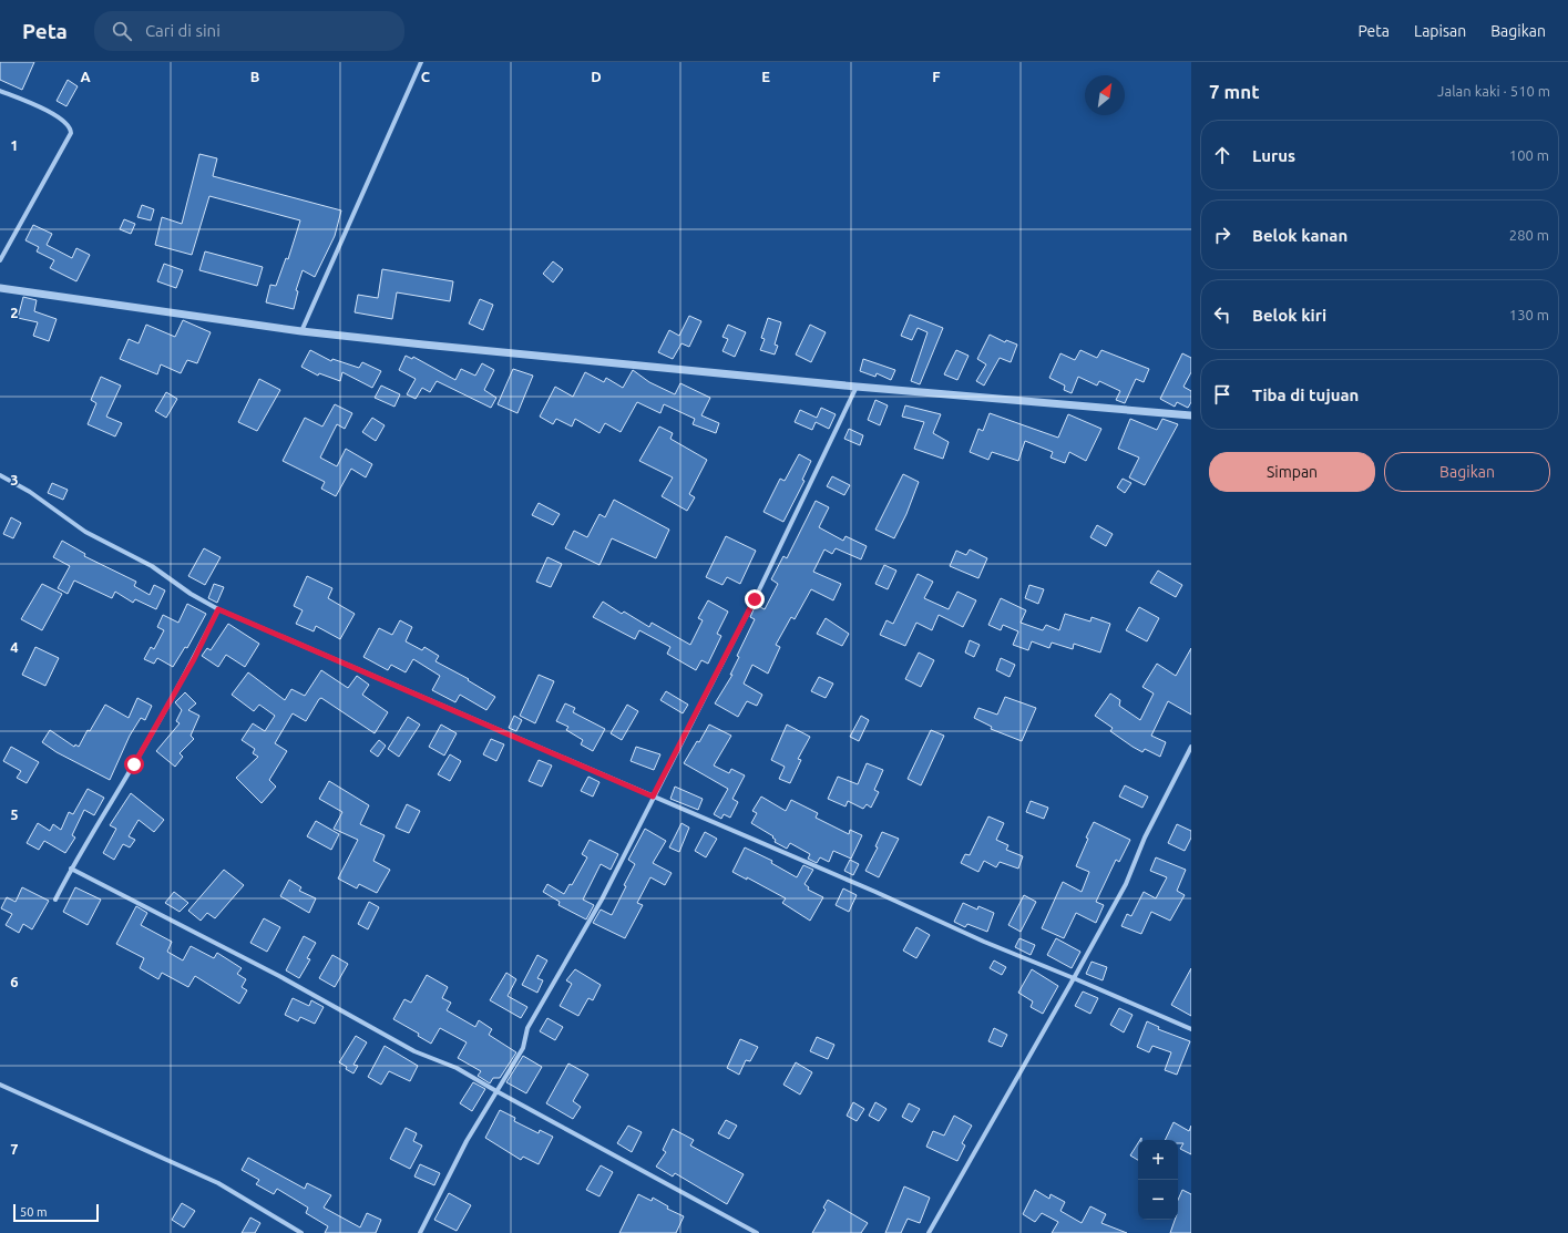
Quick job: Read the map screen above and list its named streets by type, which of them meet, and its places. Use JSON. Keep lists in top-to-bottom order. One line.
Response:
{"scale_bar":"50 m","north":"top right","page":{"header":"Peta","search":"Cari di sini","nav":["Peta","Lapisan","Bagikan"],"heading":["7 mnt","Jalan kaki · 510 m"],"list":[["Lurus","100 m"],["Belok kanan","280 m"],["Belok kiri","130 m"],"Tiba di tujuan"],"buttons":["Simpan","Bagikan"],"map_buttons":["+","−"],"scale":"50 m"},"grid":{"columns":["A","B","C","D","E","F"],"rows":["1","2","3","4","5","6","7"]}}
